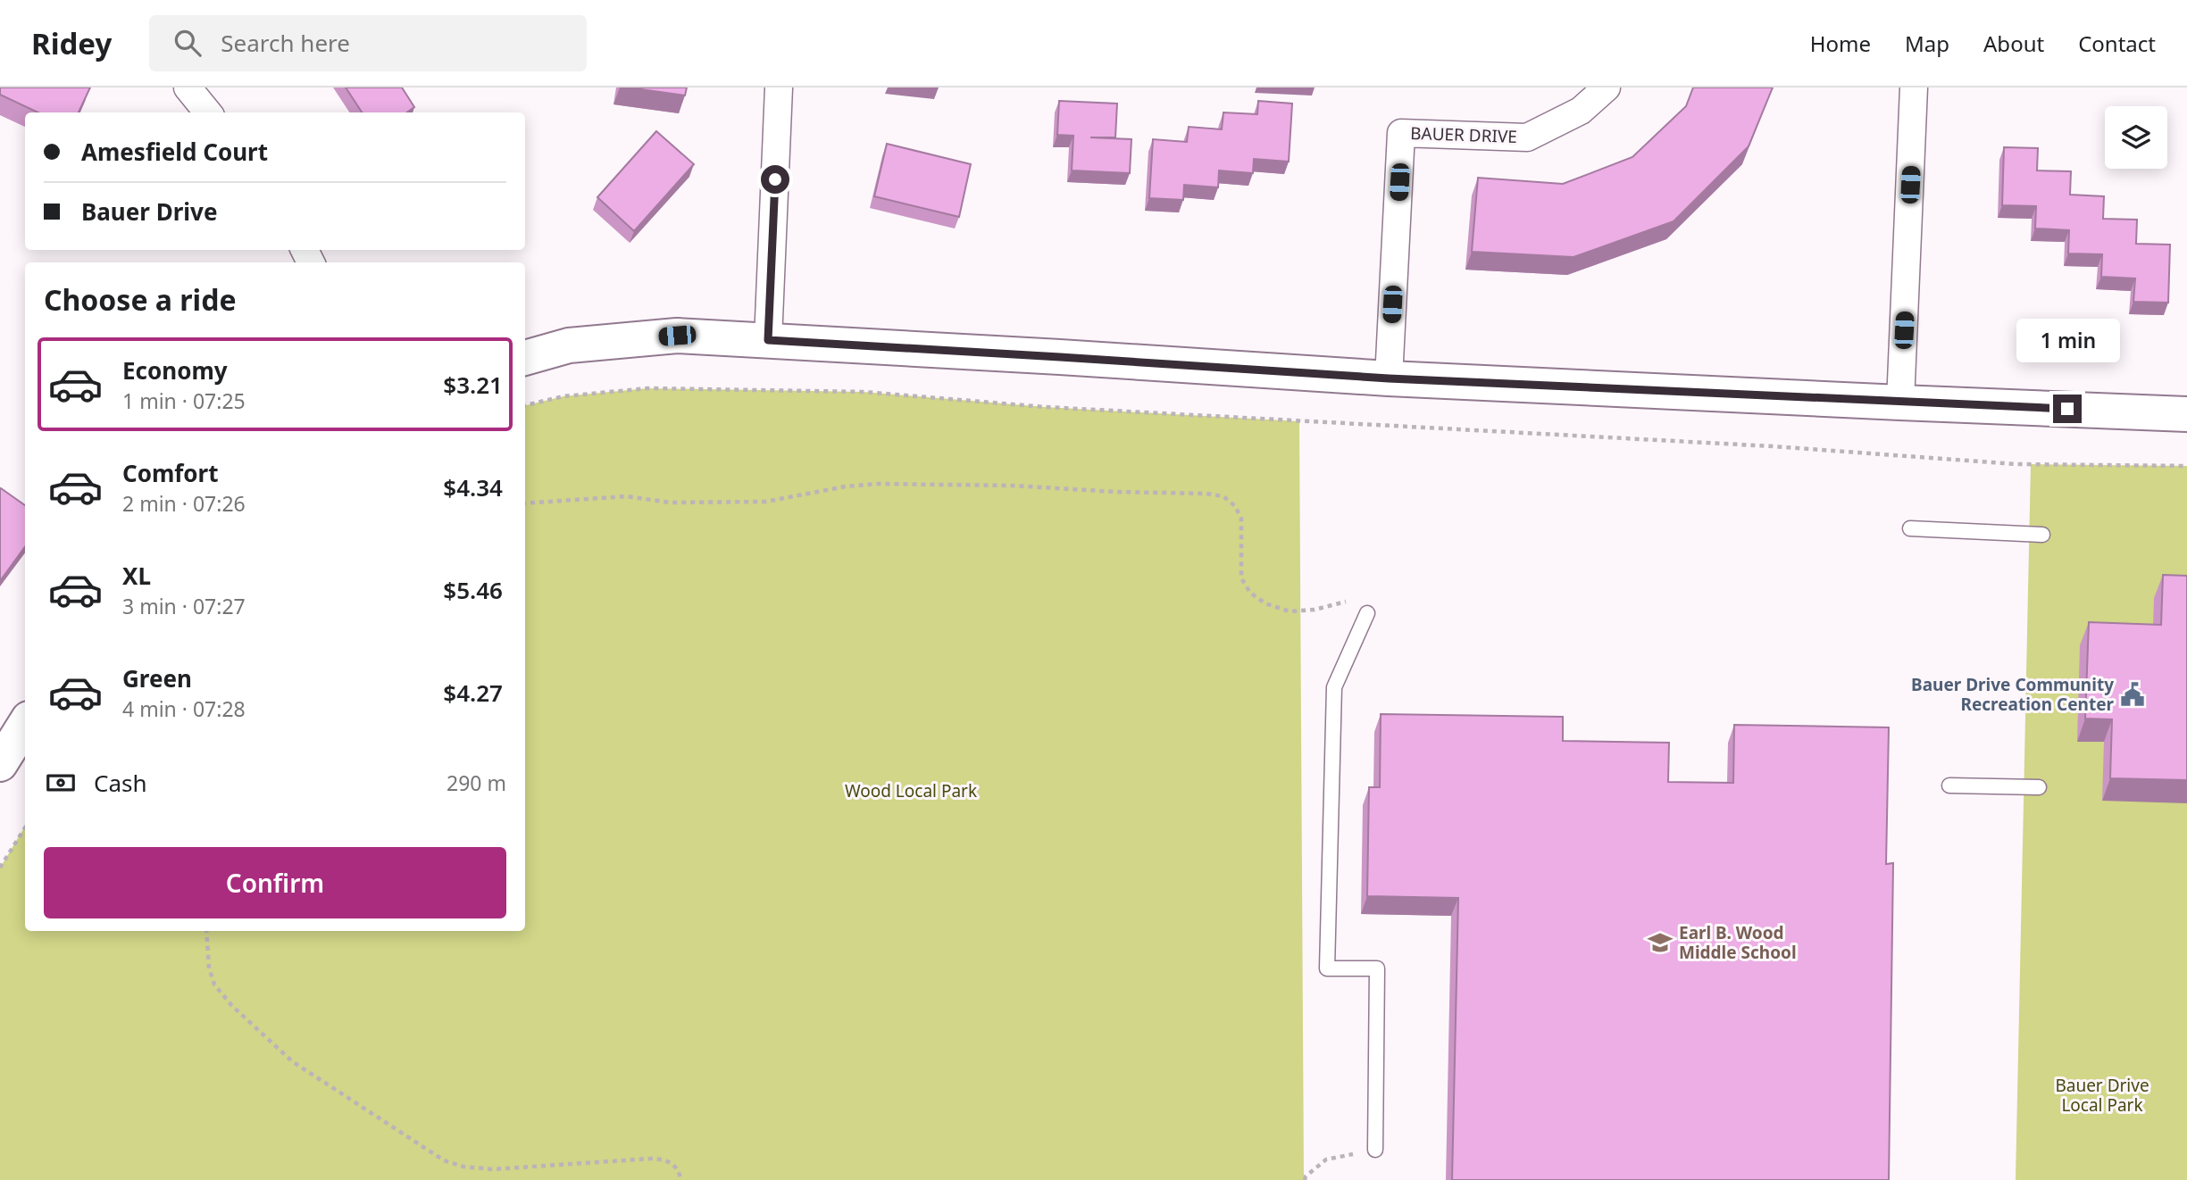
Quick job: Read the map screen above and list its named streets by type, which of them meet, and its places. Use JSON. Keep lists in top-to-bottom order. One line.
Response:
{"streets":{"street":["BAUER DRIVE"]},"parks":["Wood Local Park","Bauer Drive Local Park"],"places":{"public building":["Bauer Drive Community Recreation Center"],"school or university":["Earl B. Wood Middle School"]},"page":{"header":"Ridey","search":"Search here","nav":["Home","Map","About","Contact"],"banner":["Amesfield Court","Bauer Drive"],"heading":"Choose a ride","bubble":"1 min","list":[{"name":"Economy","note":"1 min · 07:25","value":"$3.21"},{"name":"Comfort","note":"2 min · 07:26","value":"$4.34"},{"name":"XL","note":"3 min · 07:27","value":"$5.46"},{"name":"Green","note":"4 min · 07:28","value":"$4.27"}],"pay":["Cash","290 m"],"buttons":"Confirm"}}
